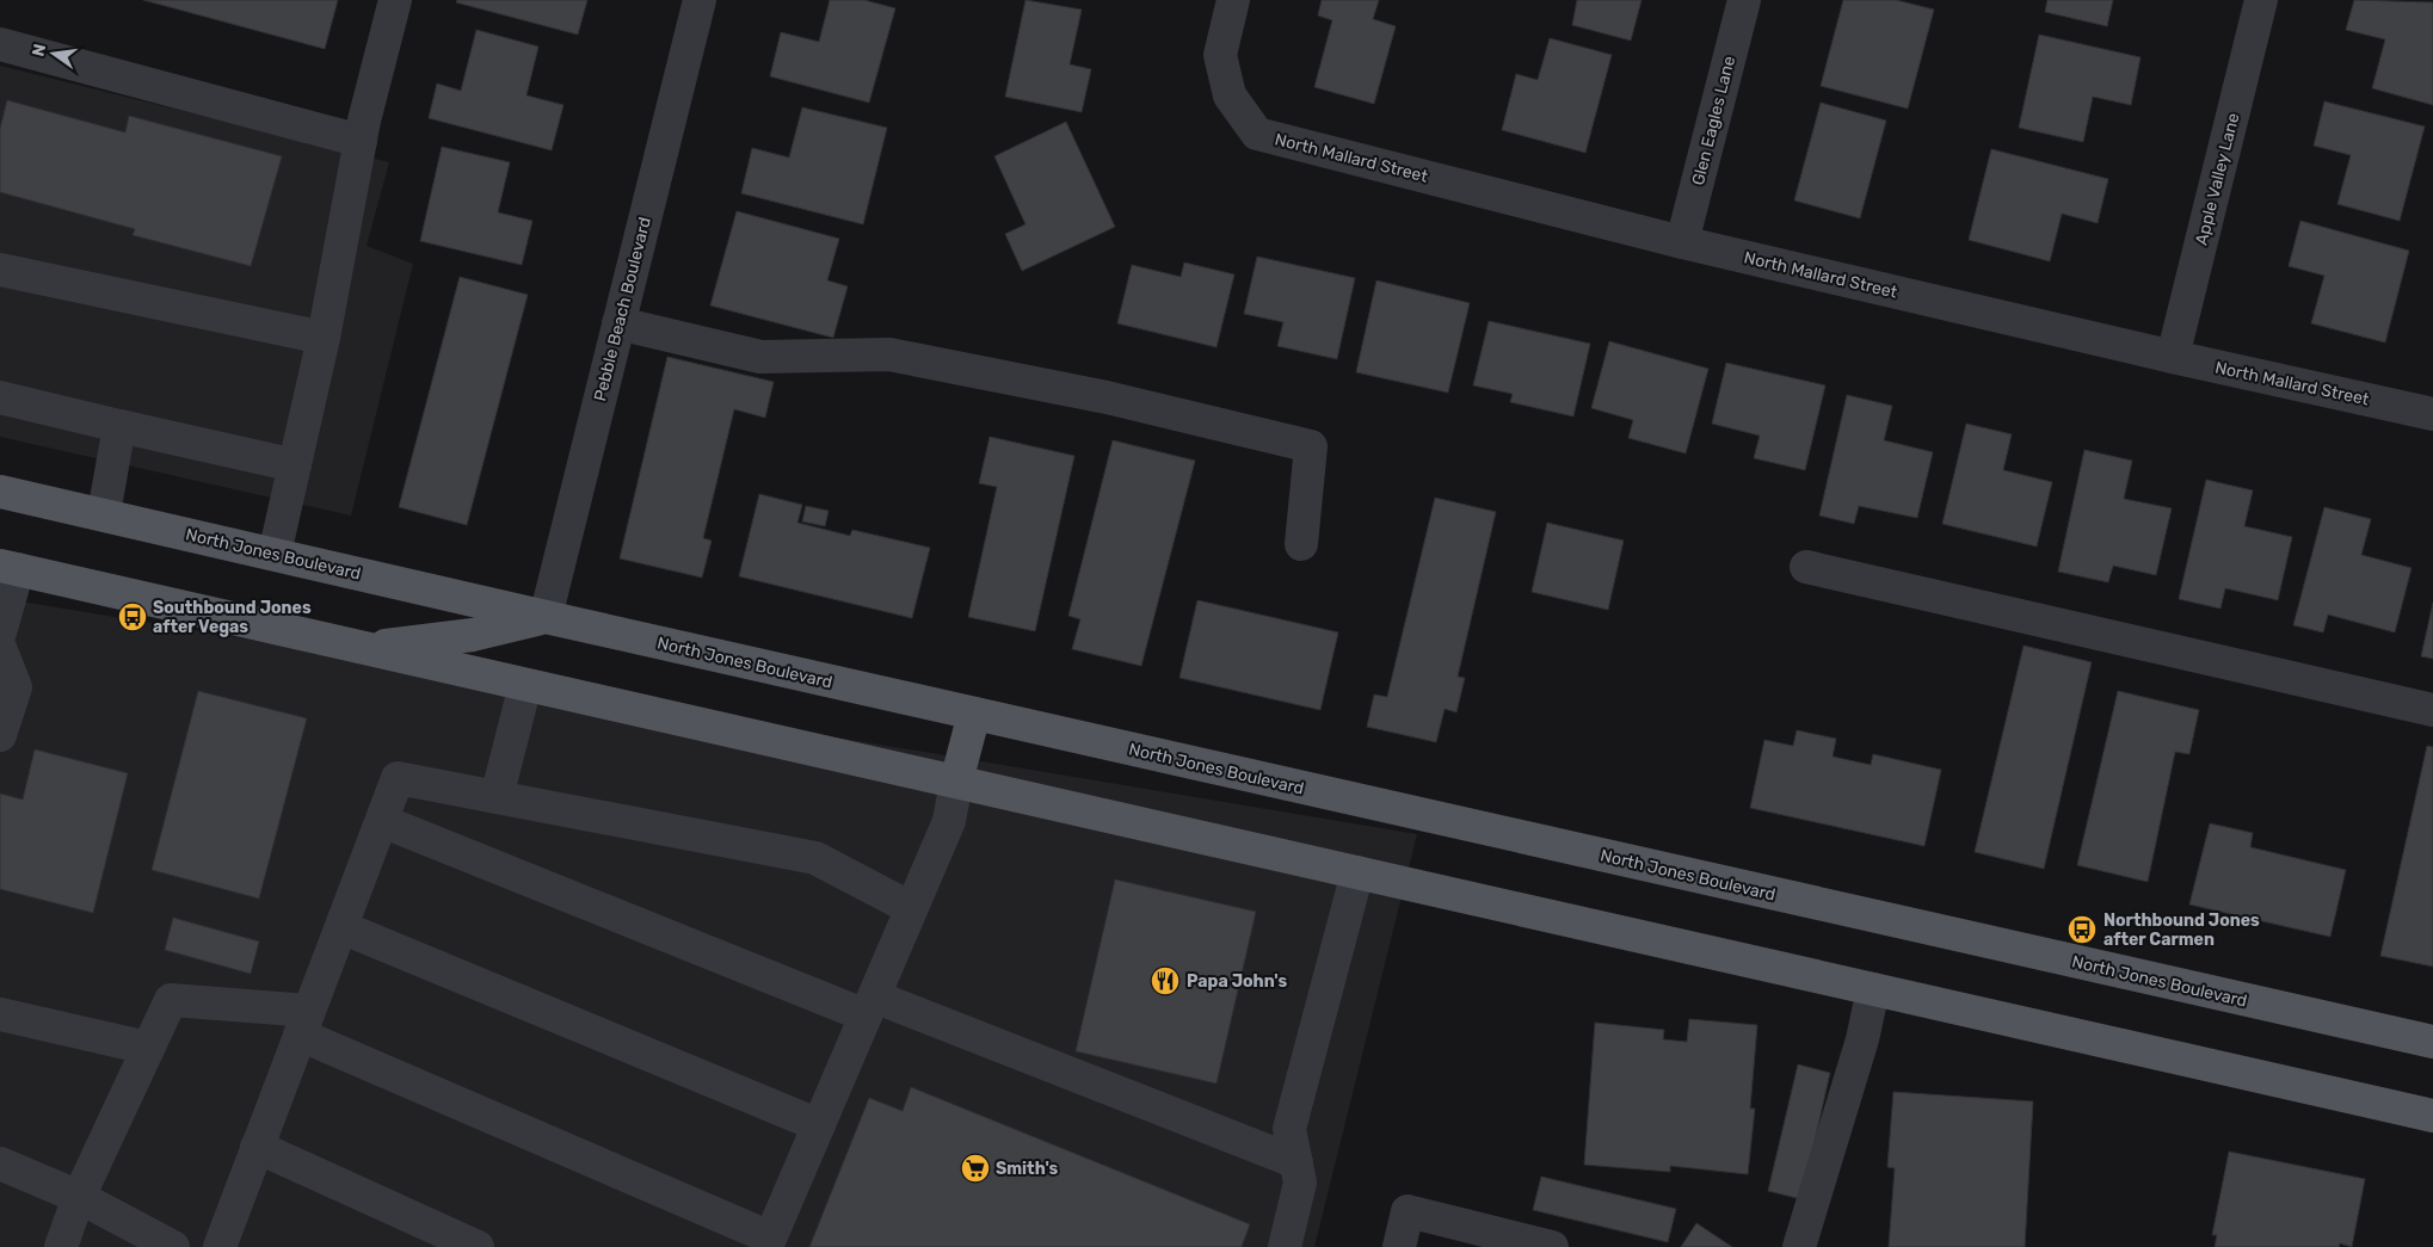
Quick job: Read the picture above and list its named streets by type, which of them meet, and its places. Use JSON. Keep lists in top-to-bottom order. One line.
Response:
{"streets":{"main road":["North Jones Boulevard"],"street":["Glen Eagles Lane","North Mallard Street","Apple Valley Lane","Pebble Beach Boulevard"]},"crossings":[["Glen Eagles Lane","North Mallard Street"],["North Mallard Street","Apple Valley Lane"],["Pebble Beach Boulevard","North Jones Boulevard"]],"places":{"bus stop":["Southbound Jones after Vegas","Northbound Jones after Carmen"],"restaurant":["Papa John's"],"supermarket":["Smith's"]},"north":"left"}
